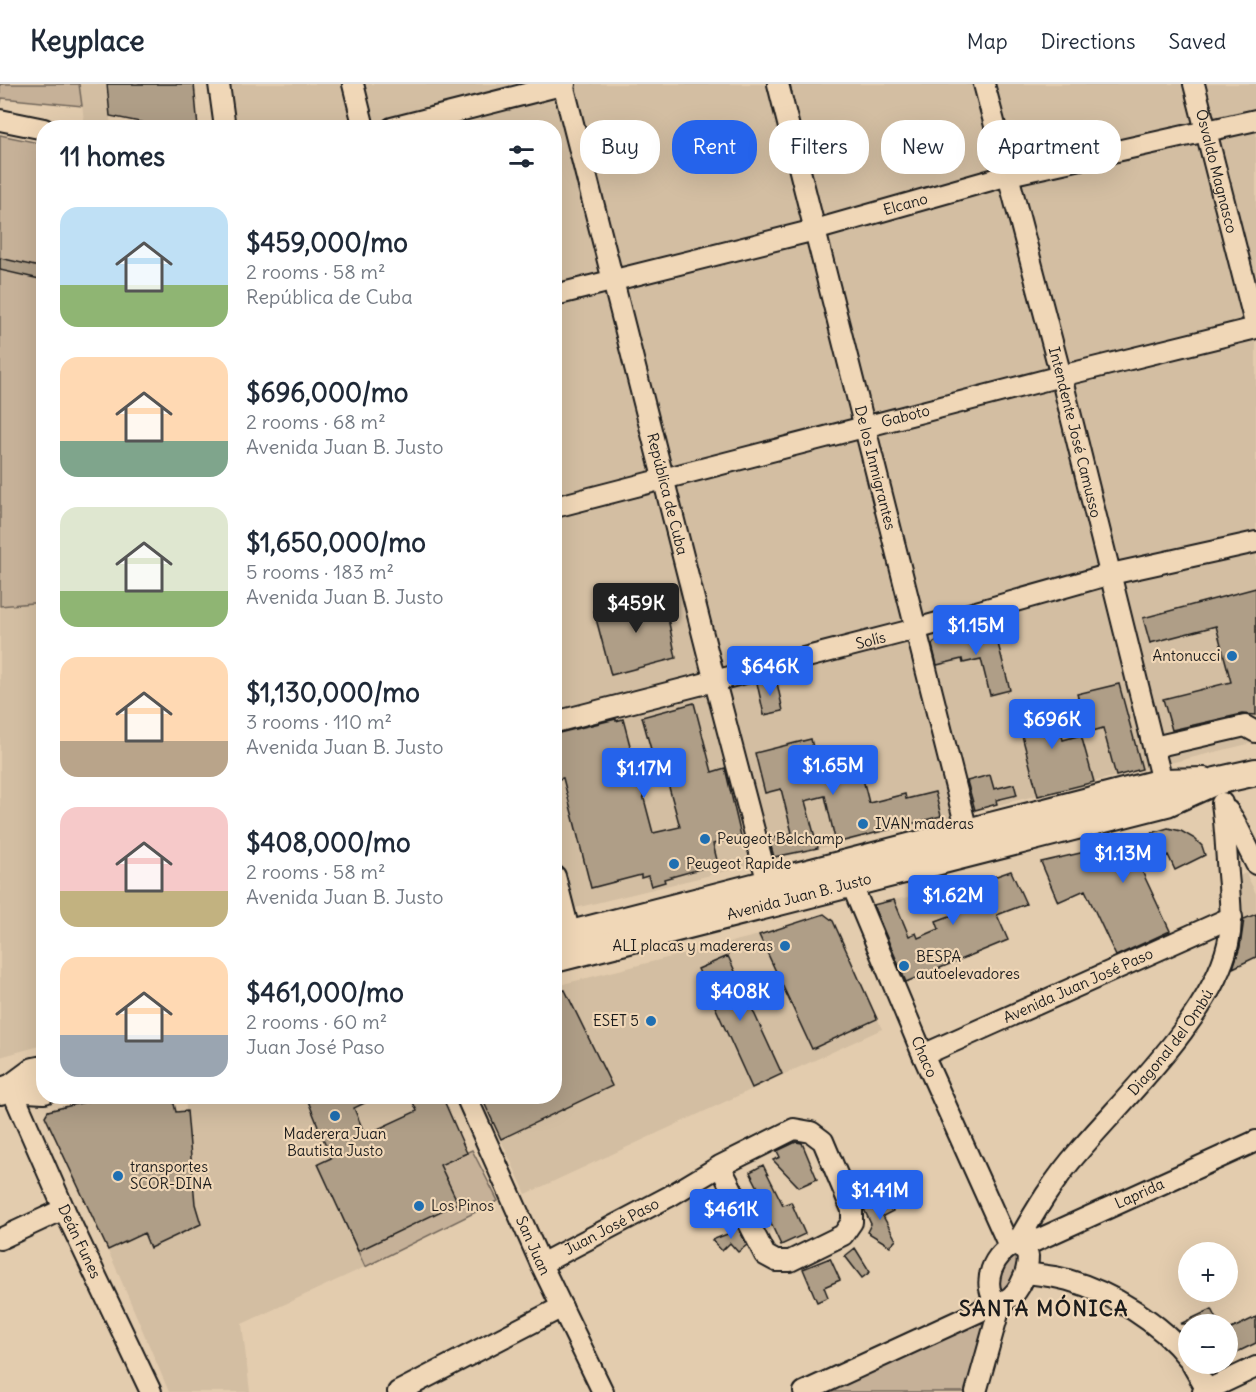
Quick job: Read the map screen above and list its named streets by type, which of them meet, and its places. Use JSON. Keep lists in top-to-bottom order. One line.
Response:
{"streets":{"main road":["Avenida Juan B. Justo"],"street":["Osvaldo Magnasco","Elcano","Gaboto","Intendente José Camusso","De los Inmigrantes","República de Cuba","Solís","Avenida Juan José Paso","Diagonal del Ombú","Chaco","Laprida","Juan José Paso","Deán Funes","San Juan"]},"crossings":[["Osvaldo Magnasco","Elcano"],["Osvaldo Magnasco","Gaboto"],["Elcano","Intendente José Camusso"],["Elcano","De los Inmigrantes"],["Elcano","República de Cuba"],["Gaboto","Intendente José Camusso"],["Gaboto","De los Inmigrantes"],["Gaboto","República de Cuba"],["Intendente José Camusso","Solís"],["Intendente José Camusso","Avenida Juan B. Justo"],["De los Inmigrantes","Solís"],["De los Inmigrantes","Avenida Juan B. Justo"],["República de Cuba","Solís"],["República de Cuba","Avenida Juan B. Justo"],["Avenida Juan B. Justo","Diagonal del Ombú"],["Avenida Juan B. Justo","Chaco"],["Avenida Juan José Paso","Diagonal del Ombú"],["Avenida Juan José Paso","Chaco"],["Diagonal del Ombú","Chaco"],["Diagonal del Ombú","Laprida"],["Chaco","Laprida"],["Juan José Paso","San Juan"]],"districts":["SANTA MÓNICA"],"places":["Antonucci","IVAN maderas","Peugeot Belchamp","Peugeot Rapide","ALI placas y madereras","BESPA autoelevadores","ESET 5","Maderera Juan Bautista Justo","transportes SCOR-DINA","Los Pinos"],"page":{"header":"Keyplace","nav":["Map","Directions","Saved"],"chip":["Buy","Rent","Filters","New","Apartment"],"heading":"11 homes","list":[{"name":"$459,000/mo","note":"2 rooms · 58 m² · República de Cuba"},{"name":"$696,000/mo","note":"2 rooms · 68 m² · Avenida Juan B. Justo"},{"name":"$1,650,000/mo","note":"5 rooms · 183 m² · Avenida Juan B. Justo"},{"name":"$1,130,000/mo","note":"3 rooms · 110 m² · Avenida Juan B. Justo"},{"name":"$408,000/mo","note":"2 rooms · 58 m² · Avenida Juan B. Justo"},{"name":"$461,000/mo","note":"2 rooms · 60 m² · Juan José Paso"}],"price":["$459K","$1.15M","$646K","$696K","$1.65M","$1.17M","$1.13M","$1.62M","$408K","$1.41M","$461K"],"map_buttons":["+","−"]}}
